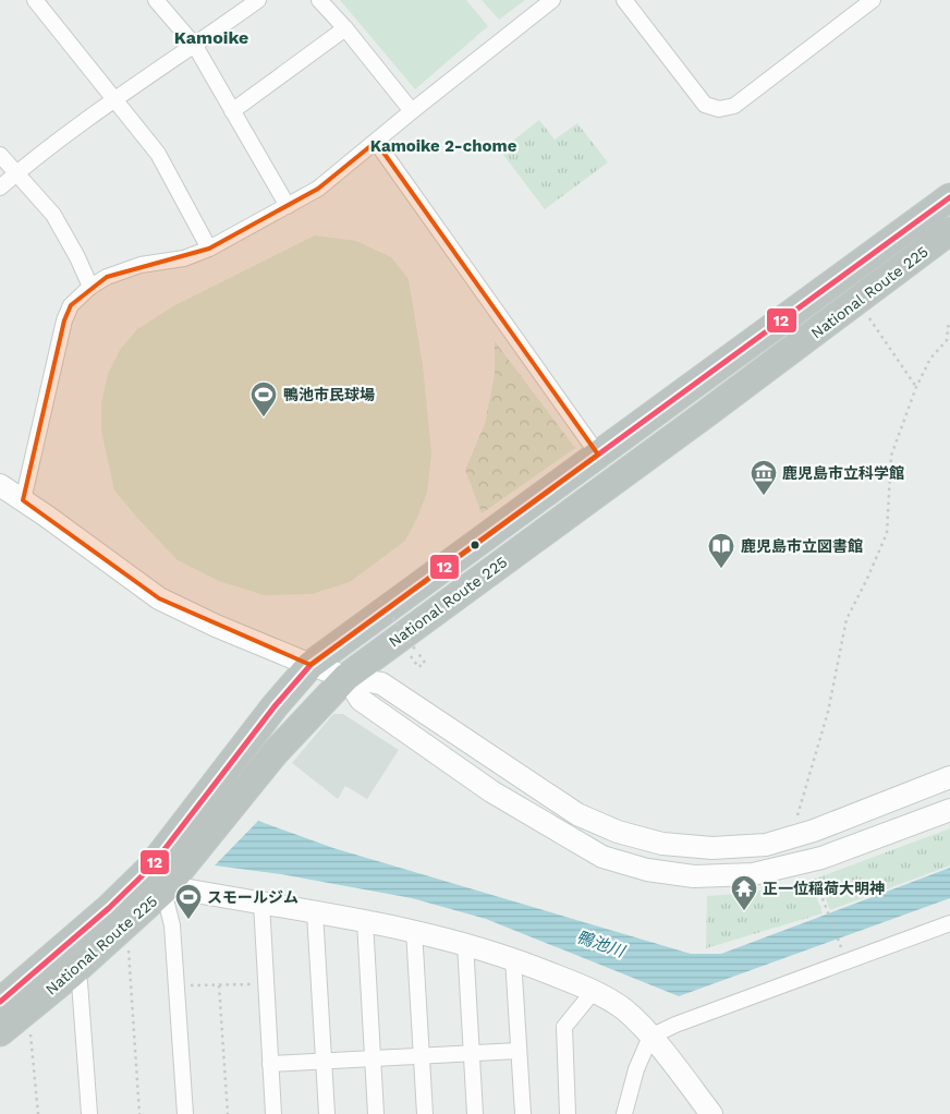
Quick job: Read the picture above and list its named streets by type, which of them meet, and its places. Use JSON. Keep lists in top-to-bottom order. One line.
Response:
{"streets":{"highway":["National Route 225"]},"districts":["Kamoike","Kamoike 2-chome"],"water":["鴨池川"],"places":{"sports":["鴨池市民球場","スモールジム"],"museum":["鹿児島市立科学館"],"library":["鹿児島市立図書館"],"temple":["正一位稲荷大明神"]},"lines":["transit line 12"]}
